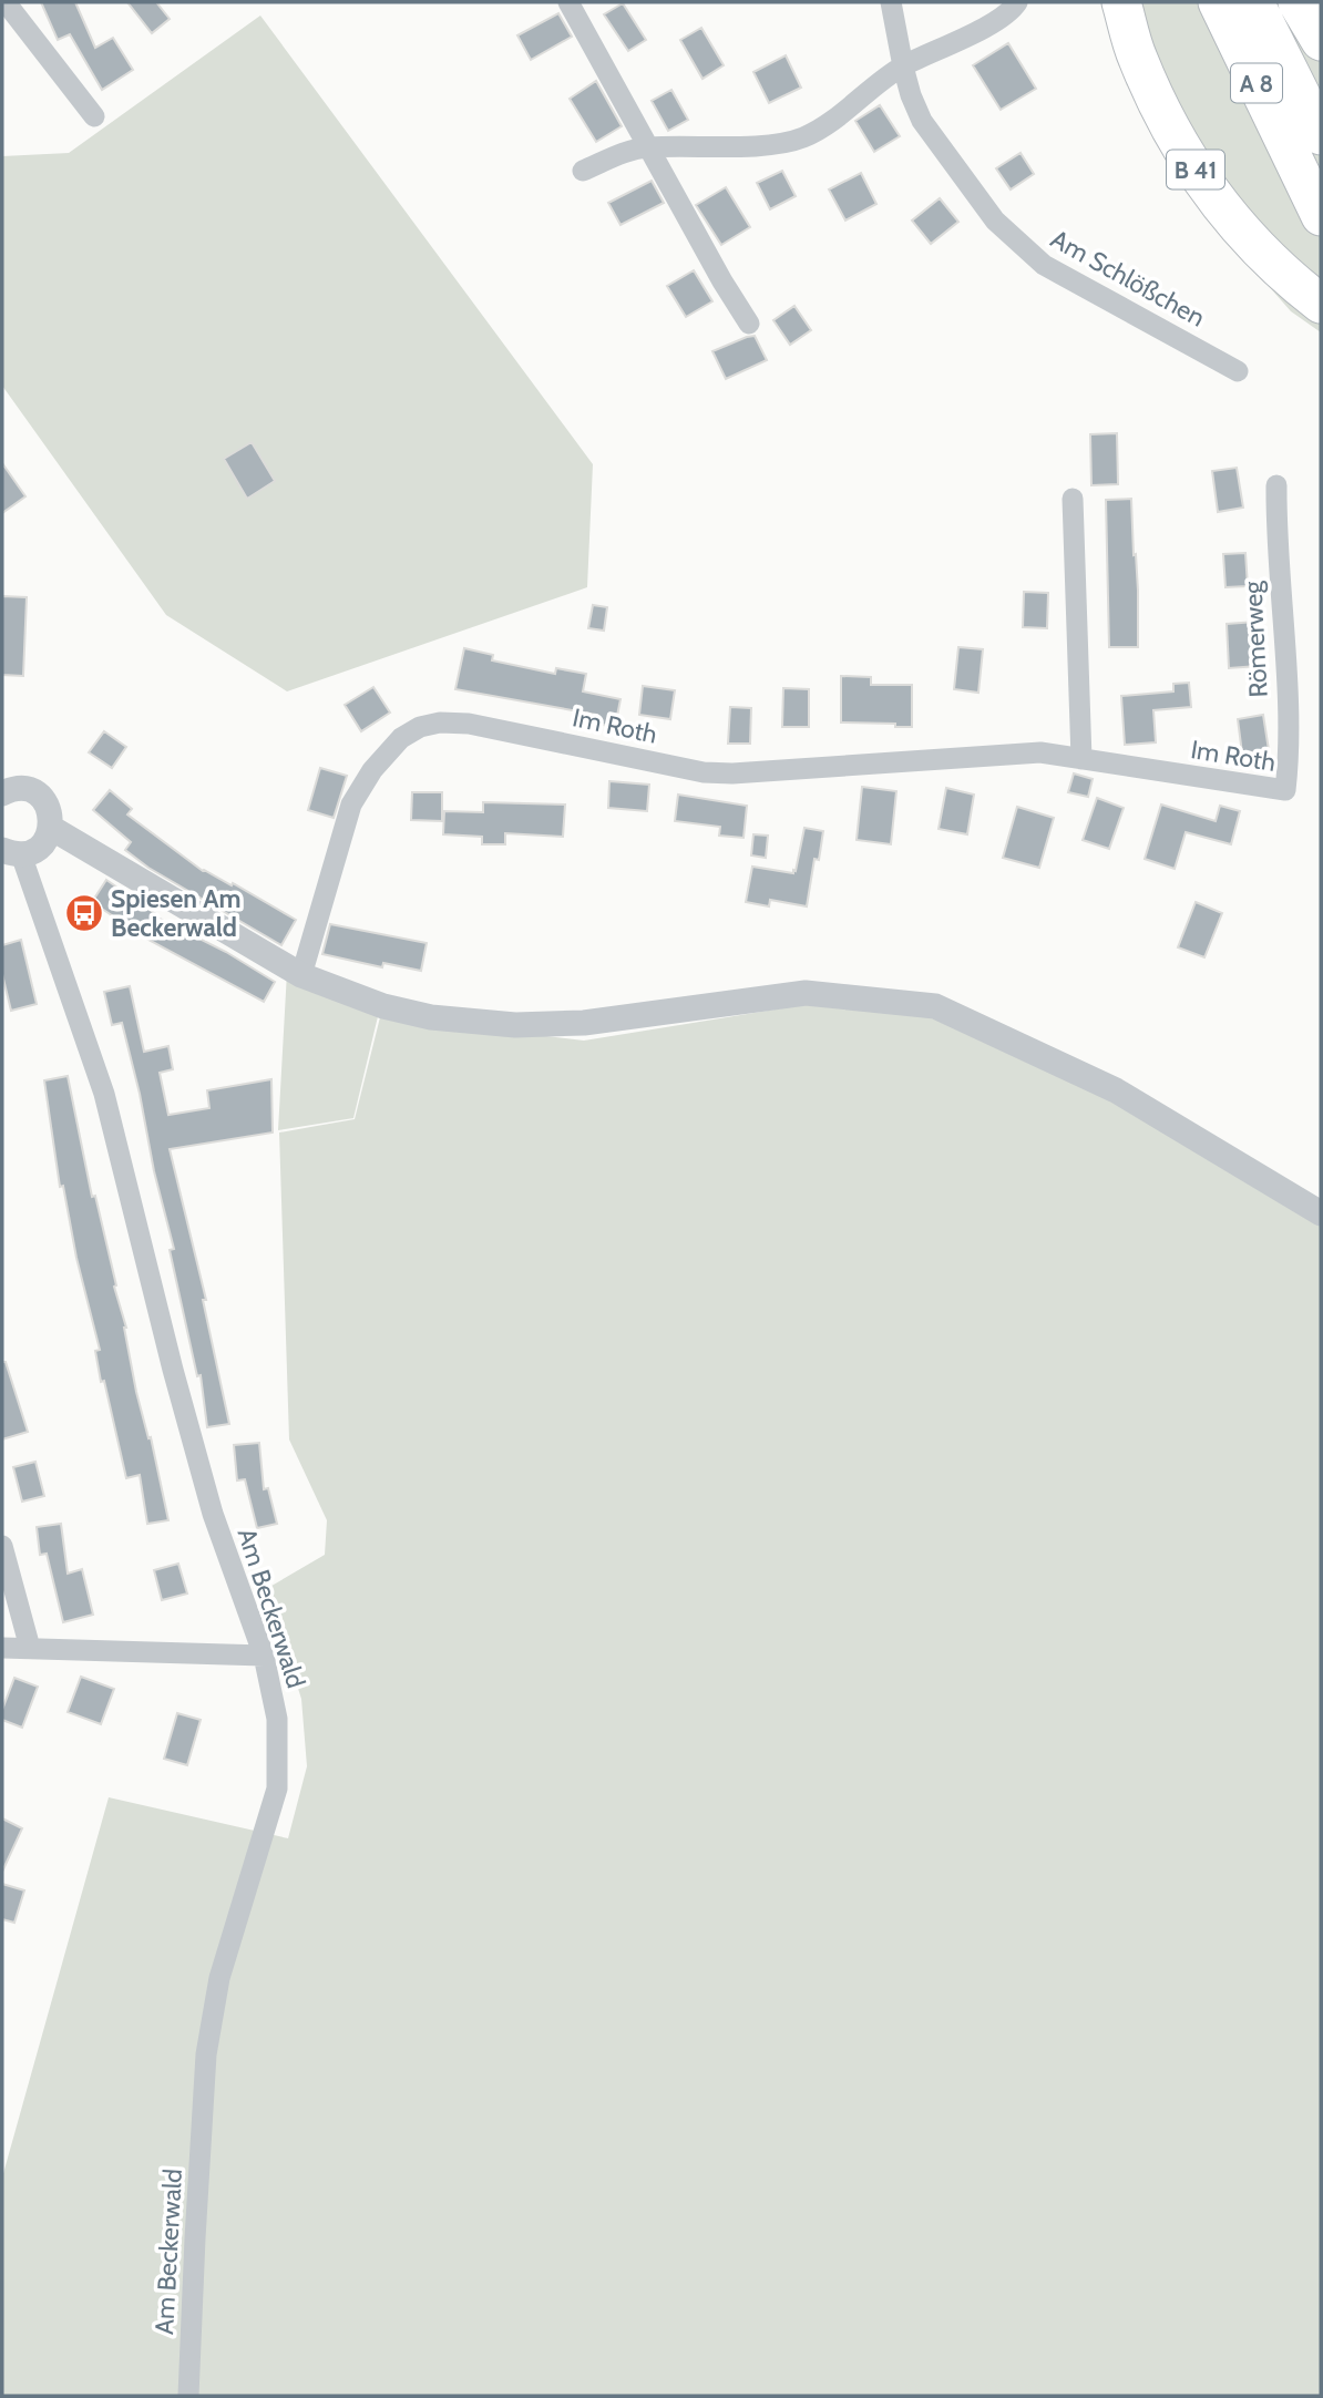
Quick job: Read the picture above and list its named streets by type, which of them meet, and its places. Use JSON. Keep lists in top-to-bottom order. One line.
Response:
{"streets":{"highway":["A 8","B 41"],"street":["Am Schlößchen","Römerweg","Im Roth","Am Beckerwald"]},"crossings":[["Römerweg","Im Roth"]],"places":{"bus stop":["Spiesen Am Beckerwald"]}}
